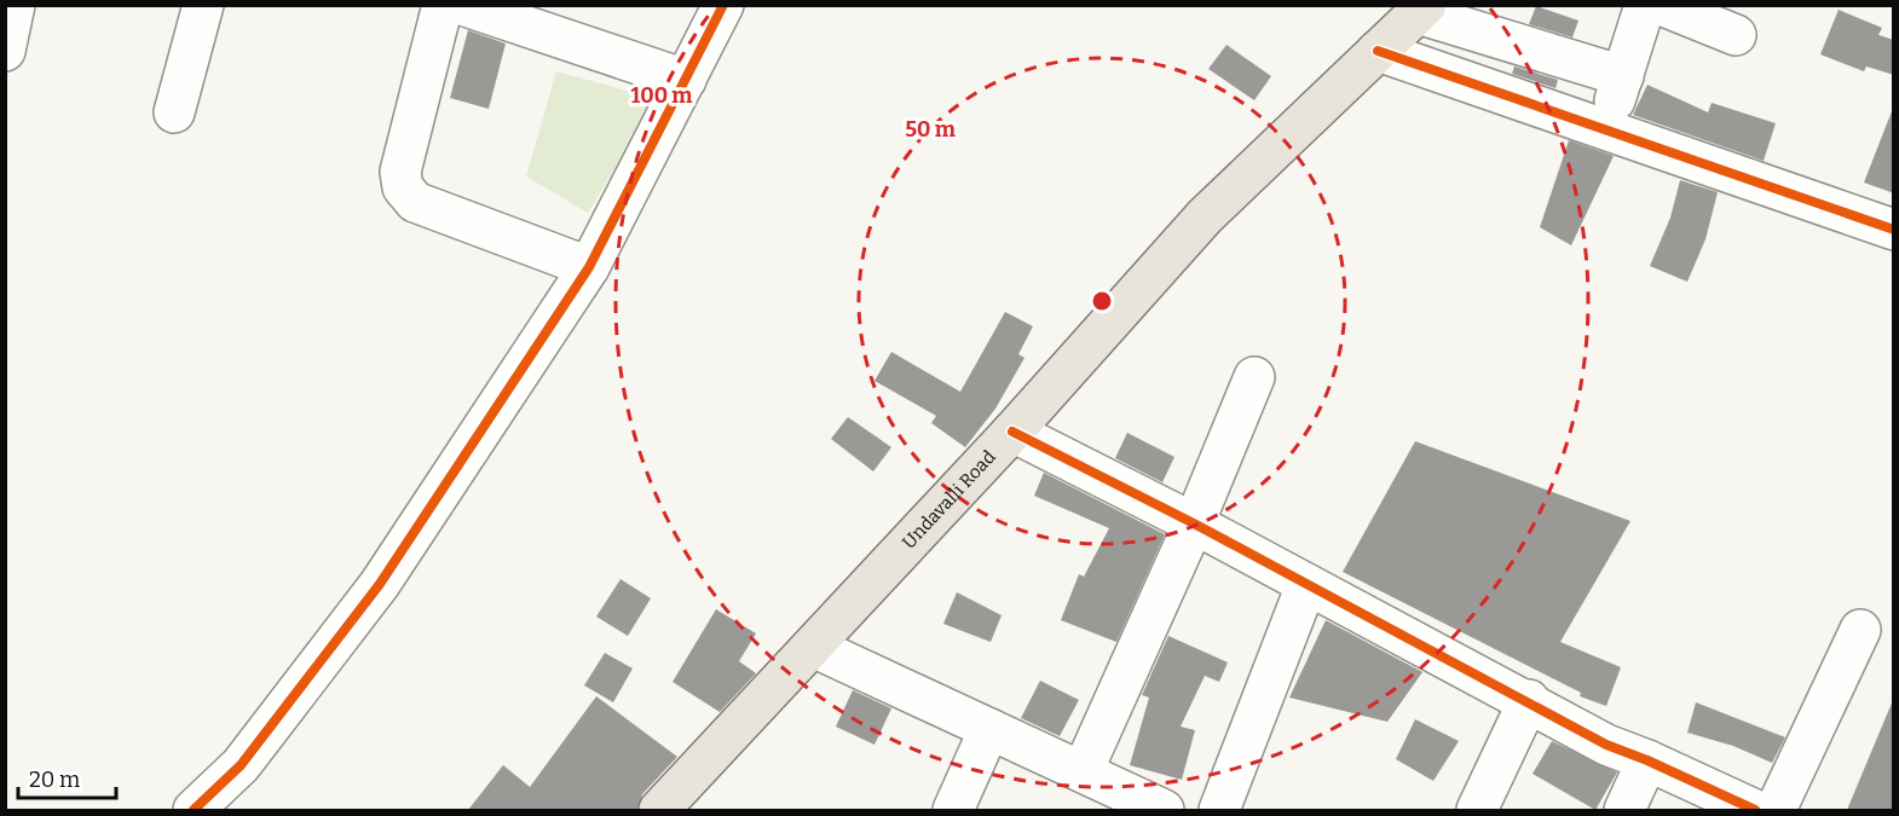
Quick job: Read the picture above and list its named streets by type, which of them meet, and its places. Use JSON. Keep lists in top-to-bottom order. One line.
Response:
{"streets":{"main road":["Undavalli Road"]},"scale_bar":"20 m","rings":["100 m","50 m"]}
